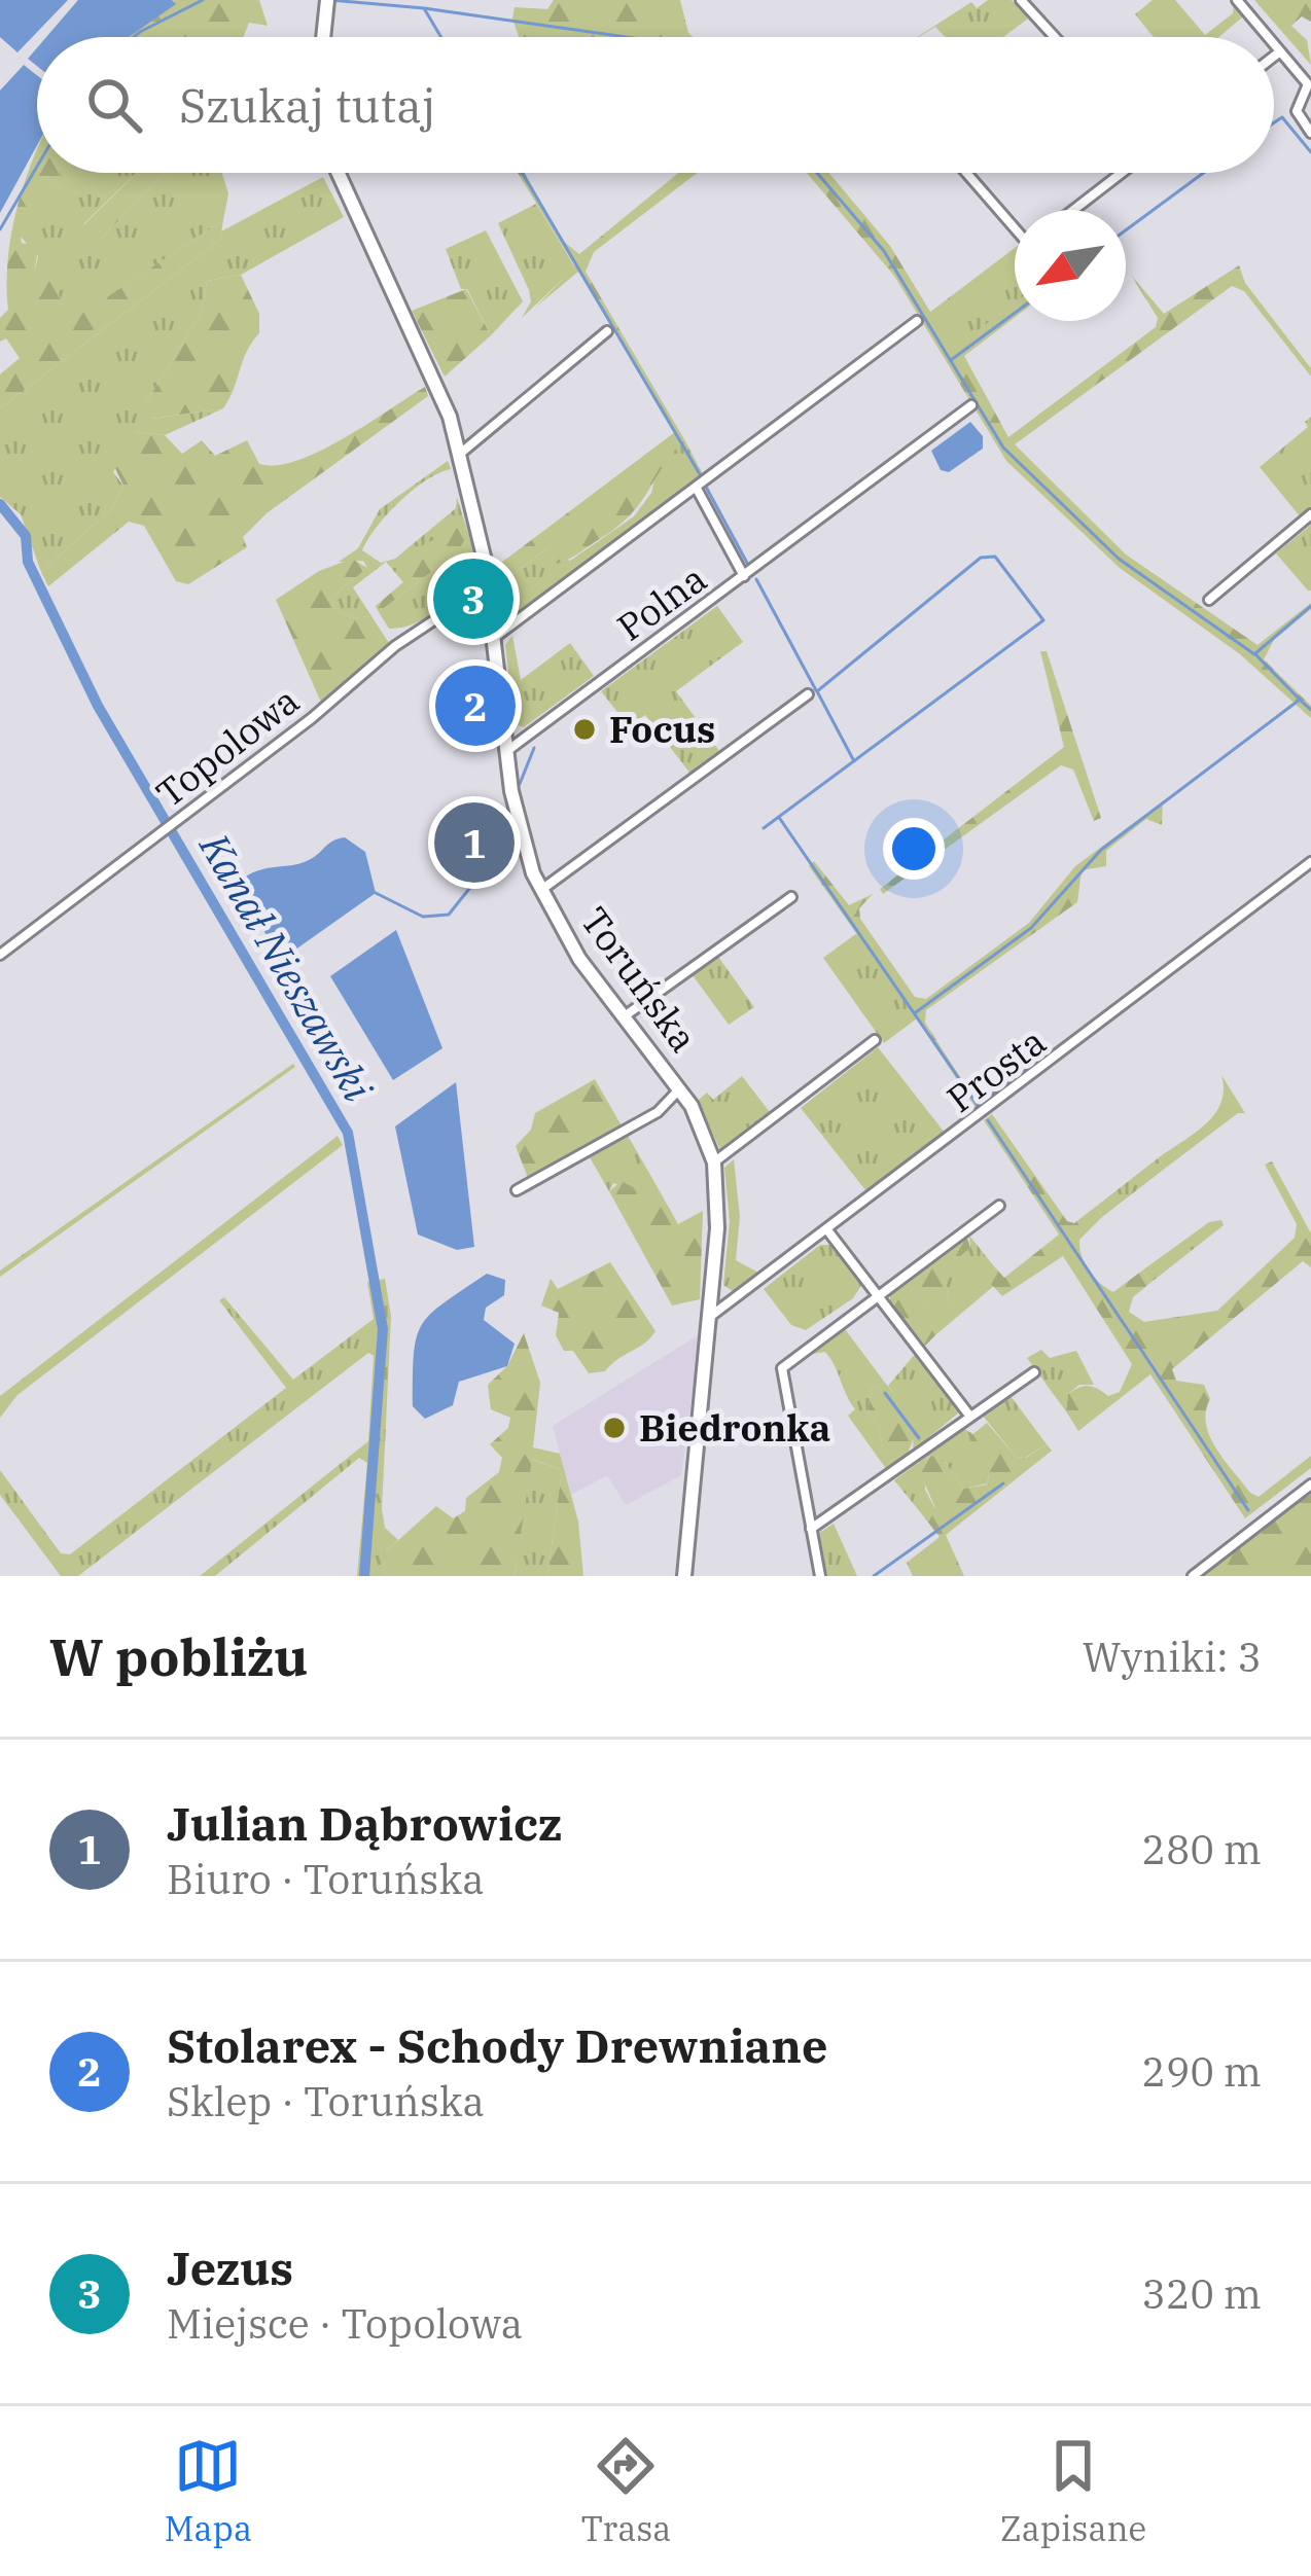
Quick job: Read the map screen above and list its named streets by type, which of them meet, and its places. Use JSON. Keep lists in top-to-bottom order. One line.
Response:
{"streets":{"main road":["Toruńska"],"street":["Polna","Topolowa","Prosta"]},"crossings":[["Polna","Toruńska"],["Topolowa","Toruńska"],["Toruńska","Prosta"]],"water":["Kanał Nieszawski"],"places":["Focus","Biedronka"],"north":"bottom left","page":{"search":"Szukaj tutaj","pins":["3","2","1"],"heading":["W pobliżu","Wyniki: 3"],"list":[{"mark":"1","name":"Julian Dąbrowicz","note":"Biuro · Toruńska","value":"280 m"},{"mark":"2","name":"Stolarex - Schody Drewniane","note":"Sklep · Toruńska","value":"290 m"},{"mark":"3","name":"Jezus","note":"Miejsce · Topolowa","value":"320 m"}],"nav":["Mapa","Trasa","Zapisane"]}}
